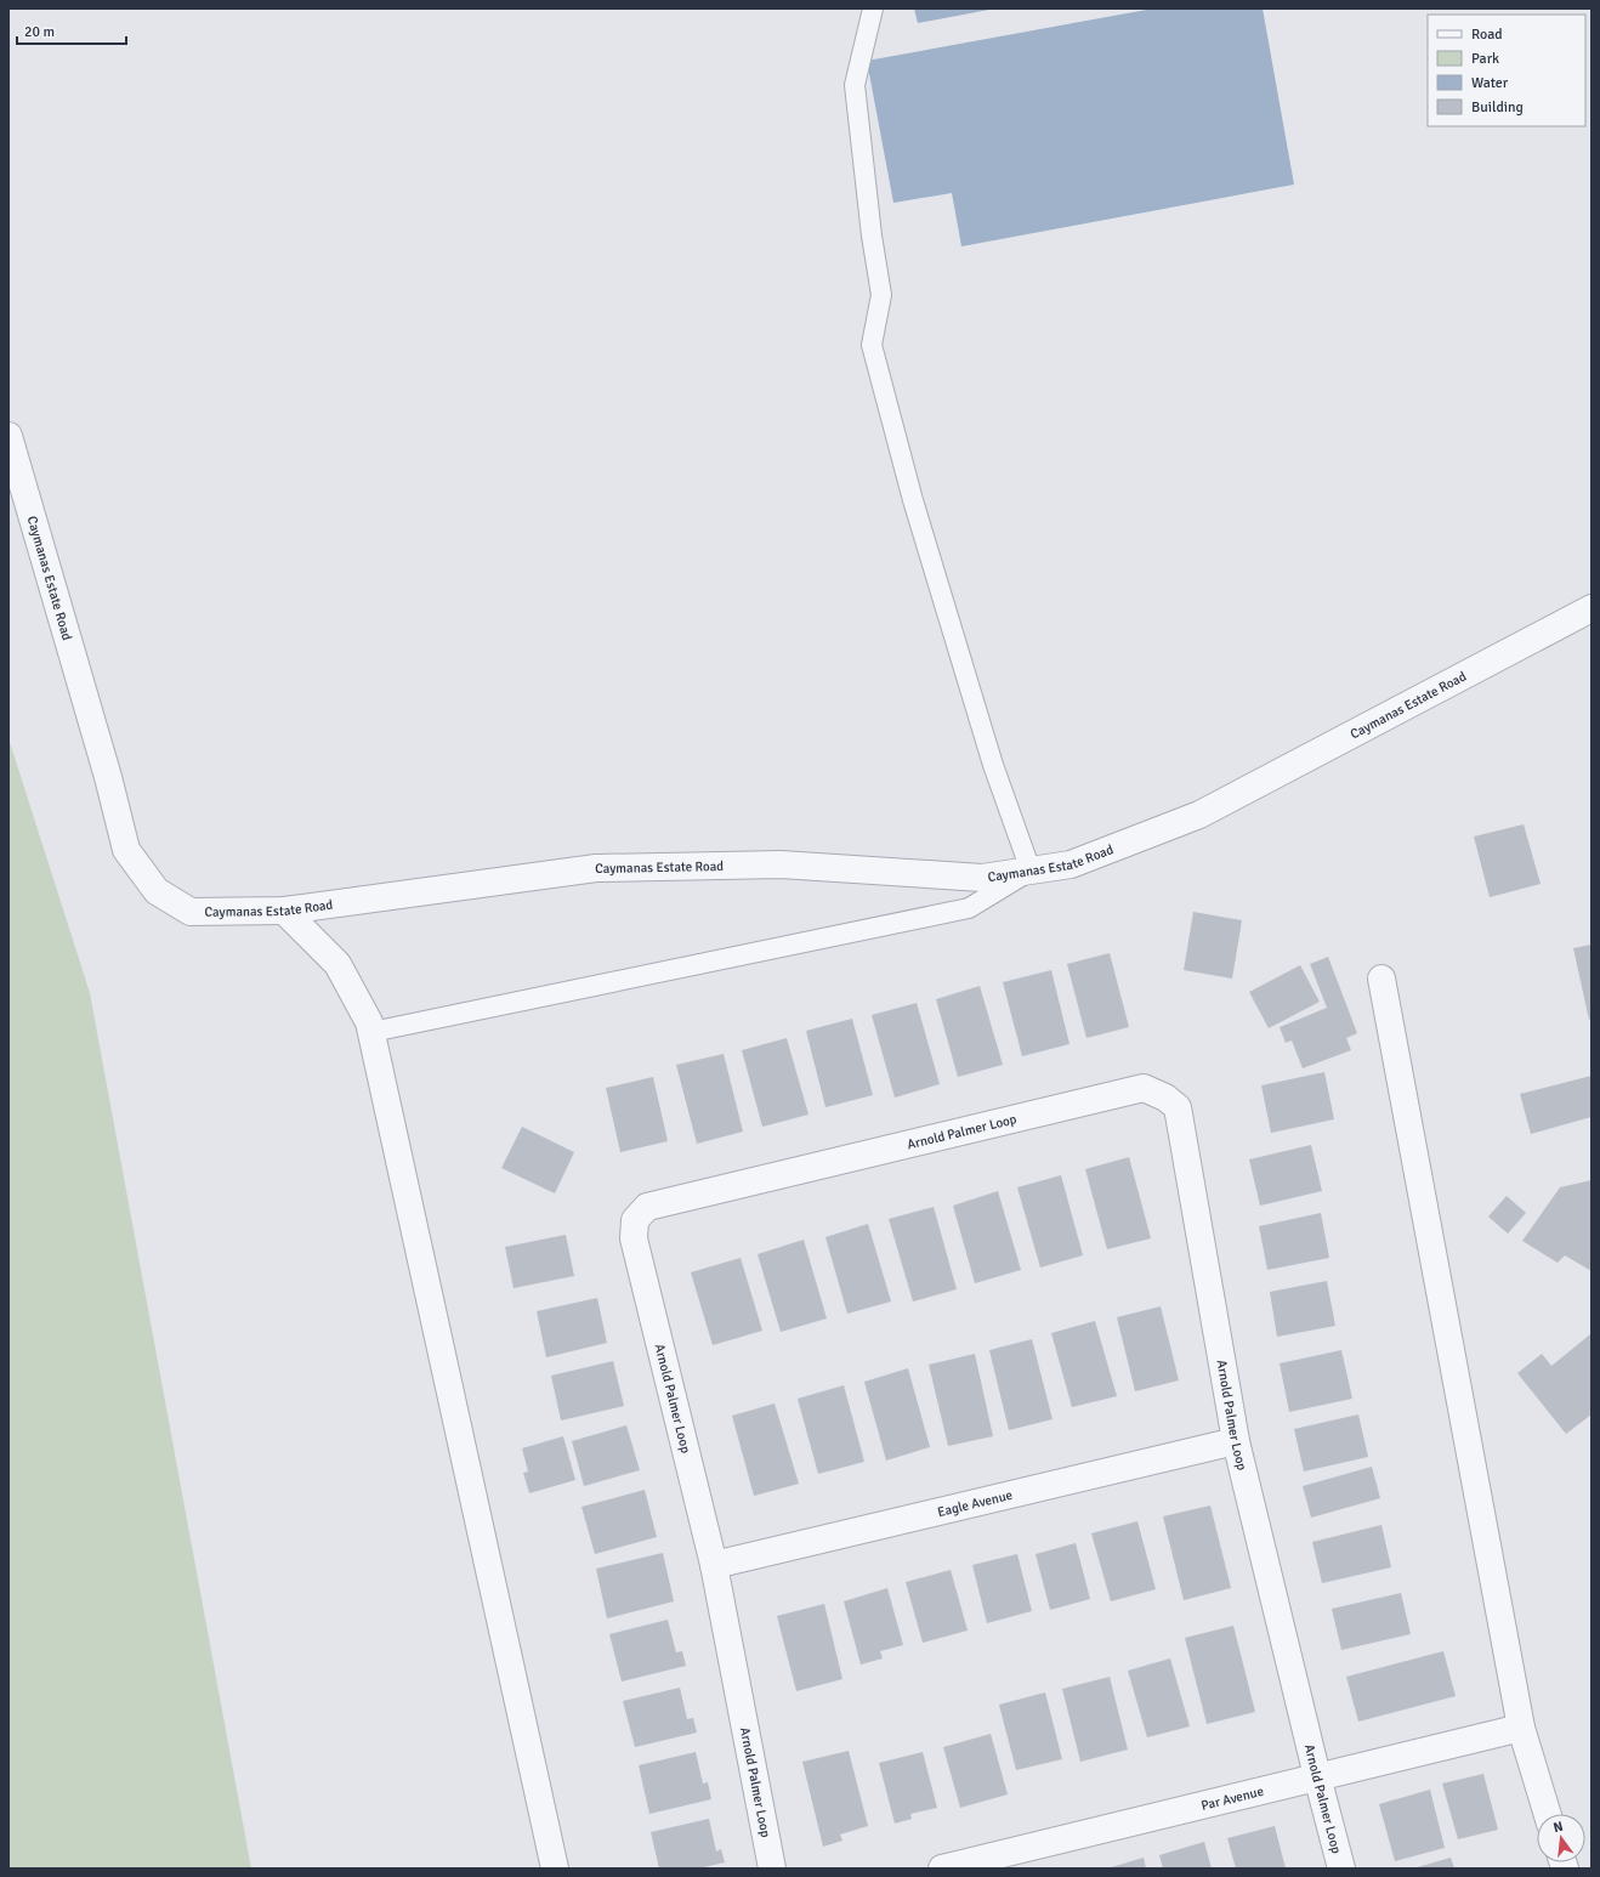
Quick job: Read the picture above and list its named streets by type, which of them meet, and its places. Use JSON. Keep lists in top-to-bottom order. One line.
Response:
{"streets":{"street":["Caymanas Estate Road","Arnold Palmer Loop","Eagle Avenue","Par Avenue"]},"crossings":[["Arnold Palmer Loop","Eagle Avenue"],["Arnold Palmer Loop","Par Avenue"]],"legend":["Road","Park","Water","Building"],"scale_bar":"20 m","north":"top"}
